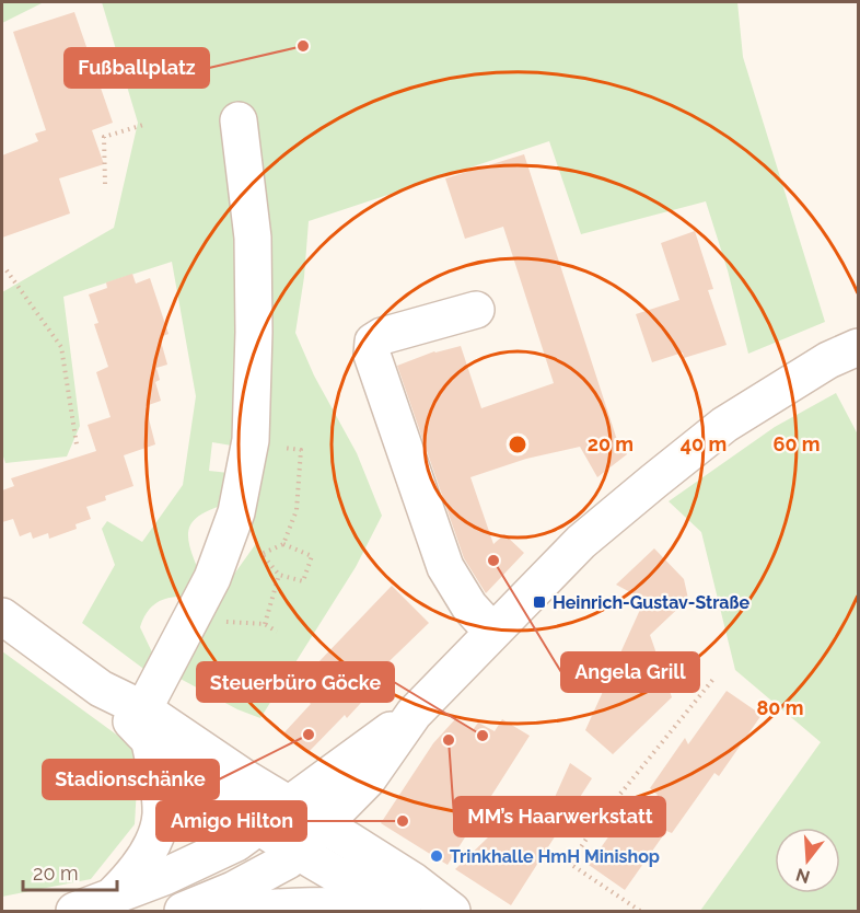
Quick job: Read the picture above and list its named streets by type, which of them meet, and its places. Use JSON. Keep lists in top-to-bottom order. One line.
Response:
{"places":{"other":["Fußballplatz","Angela Grill","Stadionschänke","Steuerbüro Göcke","MM’s Haarwerkstatt","Amigo Hilton","Trinkhalle HmH Minishop"],"transit":["Heinrich-Gustav-Straße"]},"scale_bar":"20 m","north":"bottom","rings":["20 m","40 m","60 m","80 m"]}
